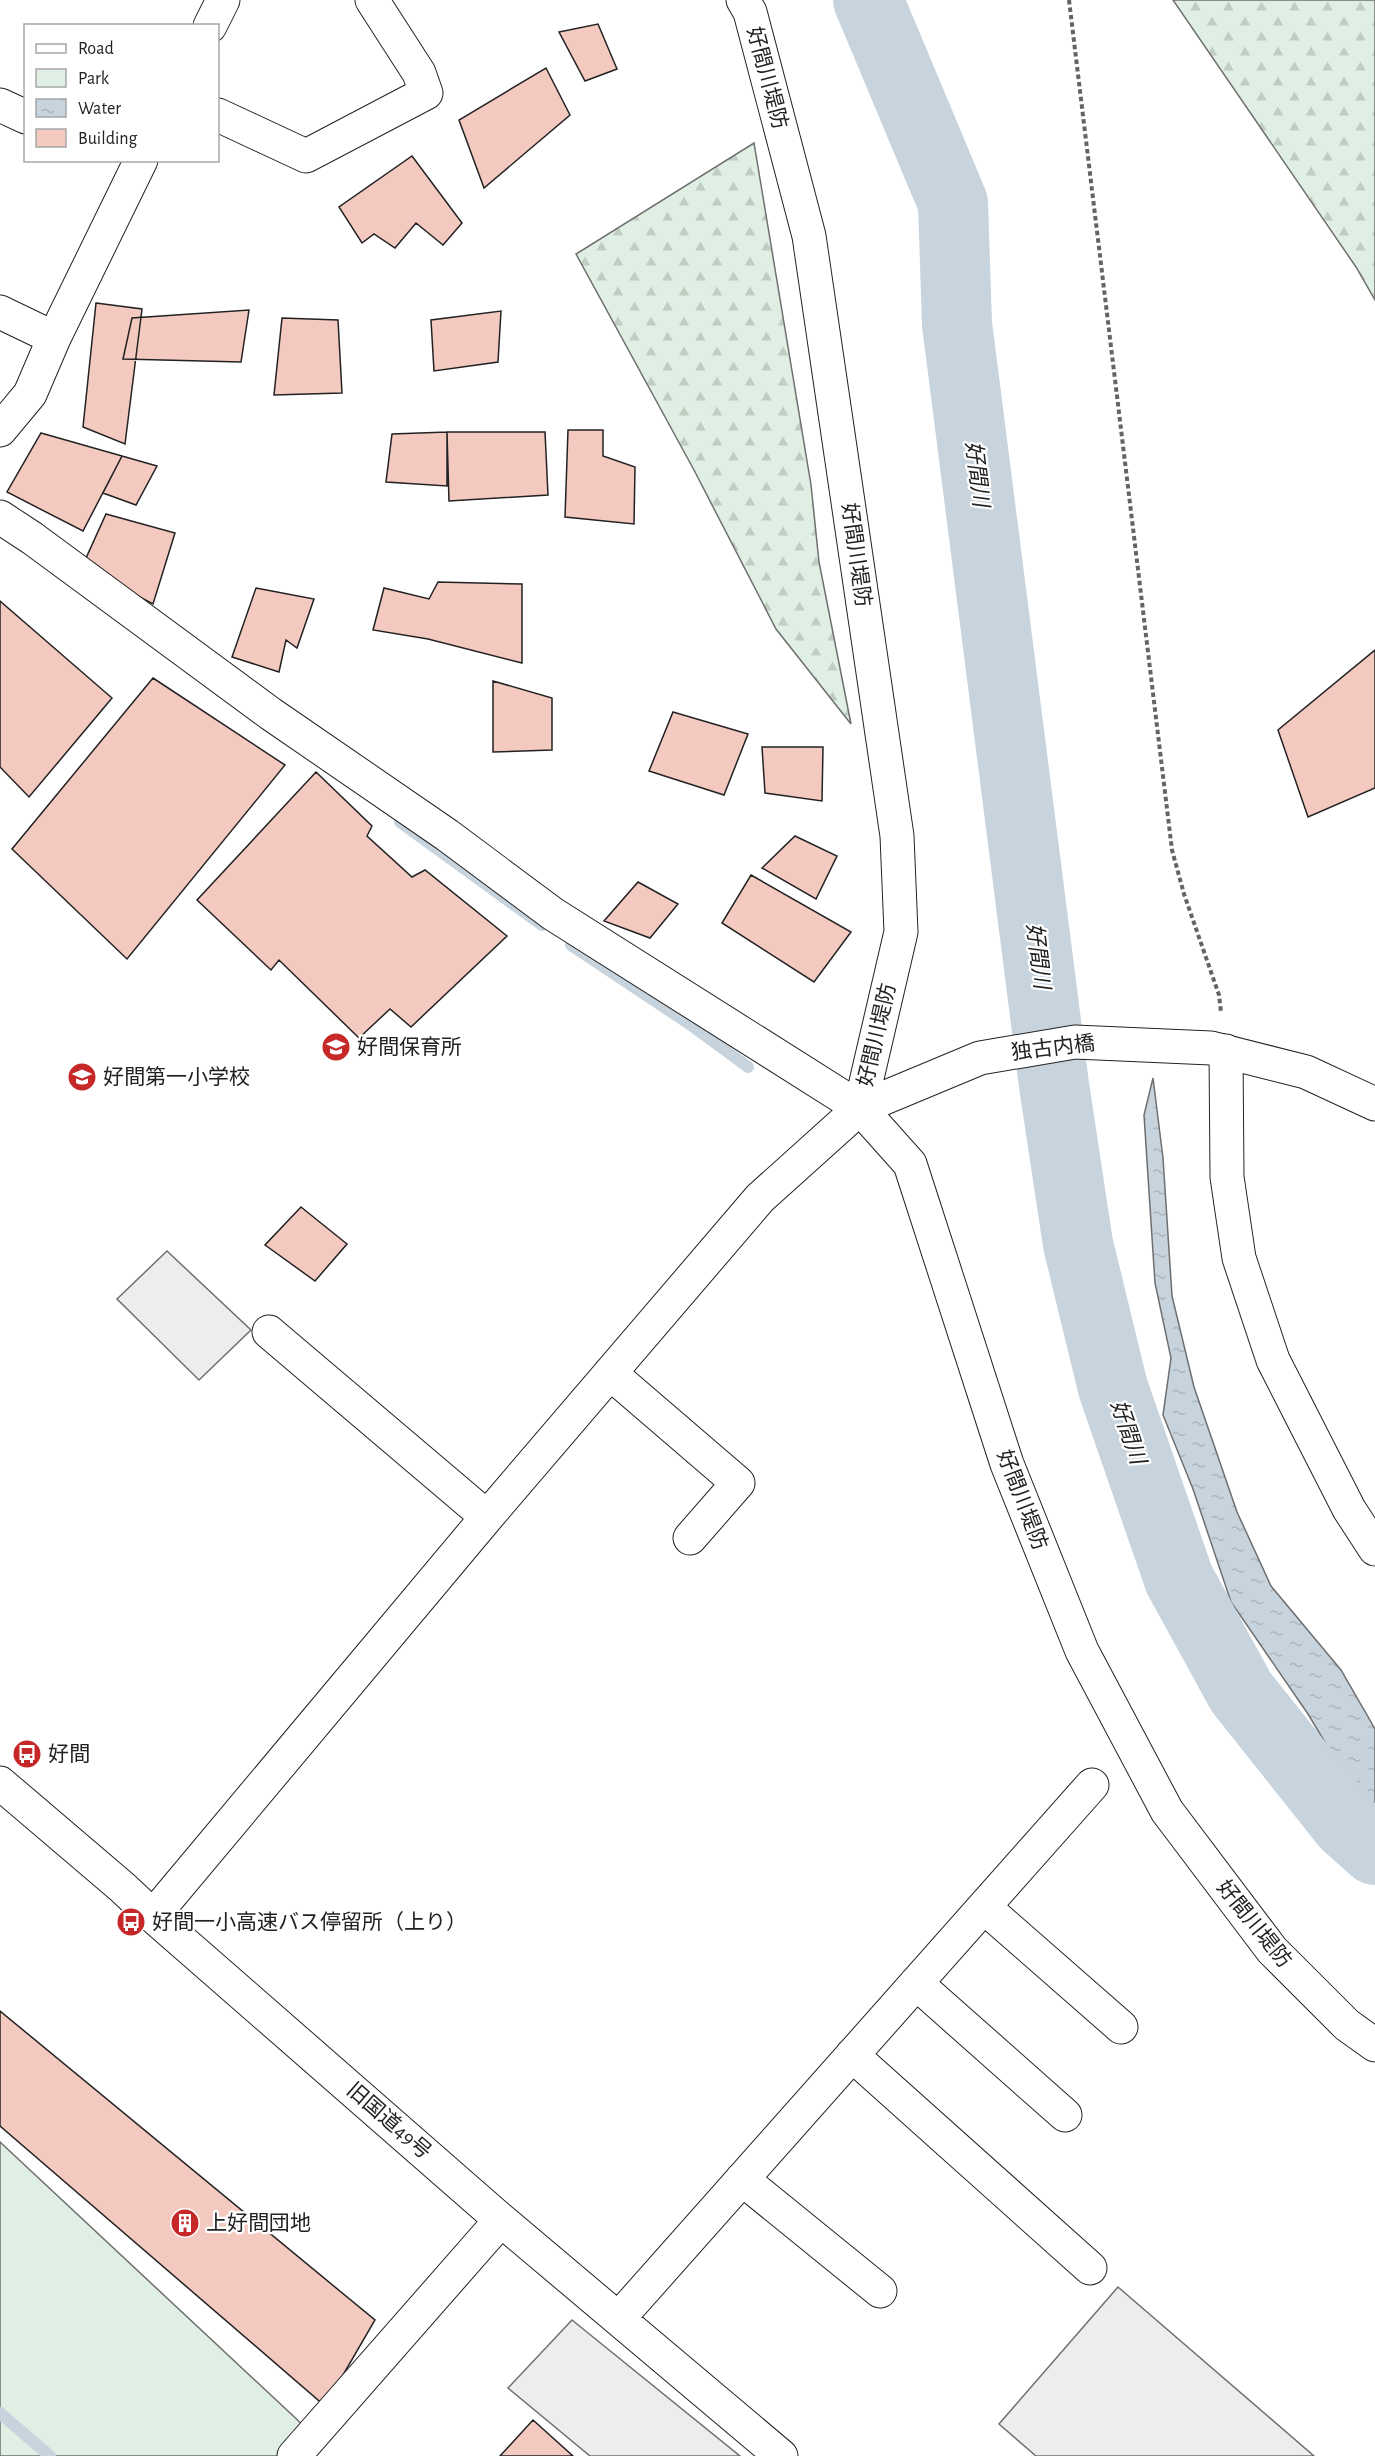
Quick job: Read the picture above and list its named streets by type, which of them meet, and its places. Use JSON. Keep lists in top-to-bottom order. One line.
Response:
{"streets":{"street":["好間川堤防","独古内橋","旧国道49号"]},"crossings":[["好間川堤防","独古内橋"],["独古内橋","旧国道49号"]],"water":["好間川"],"places":{"school or university":["好間保育所","好間第一小学校"],"bus stop":["好間","好間一小高速バス停留所（上り）"],"building":["上好間団地"]},"legend":["Road","Park","Water","Building"]}
